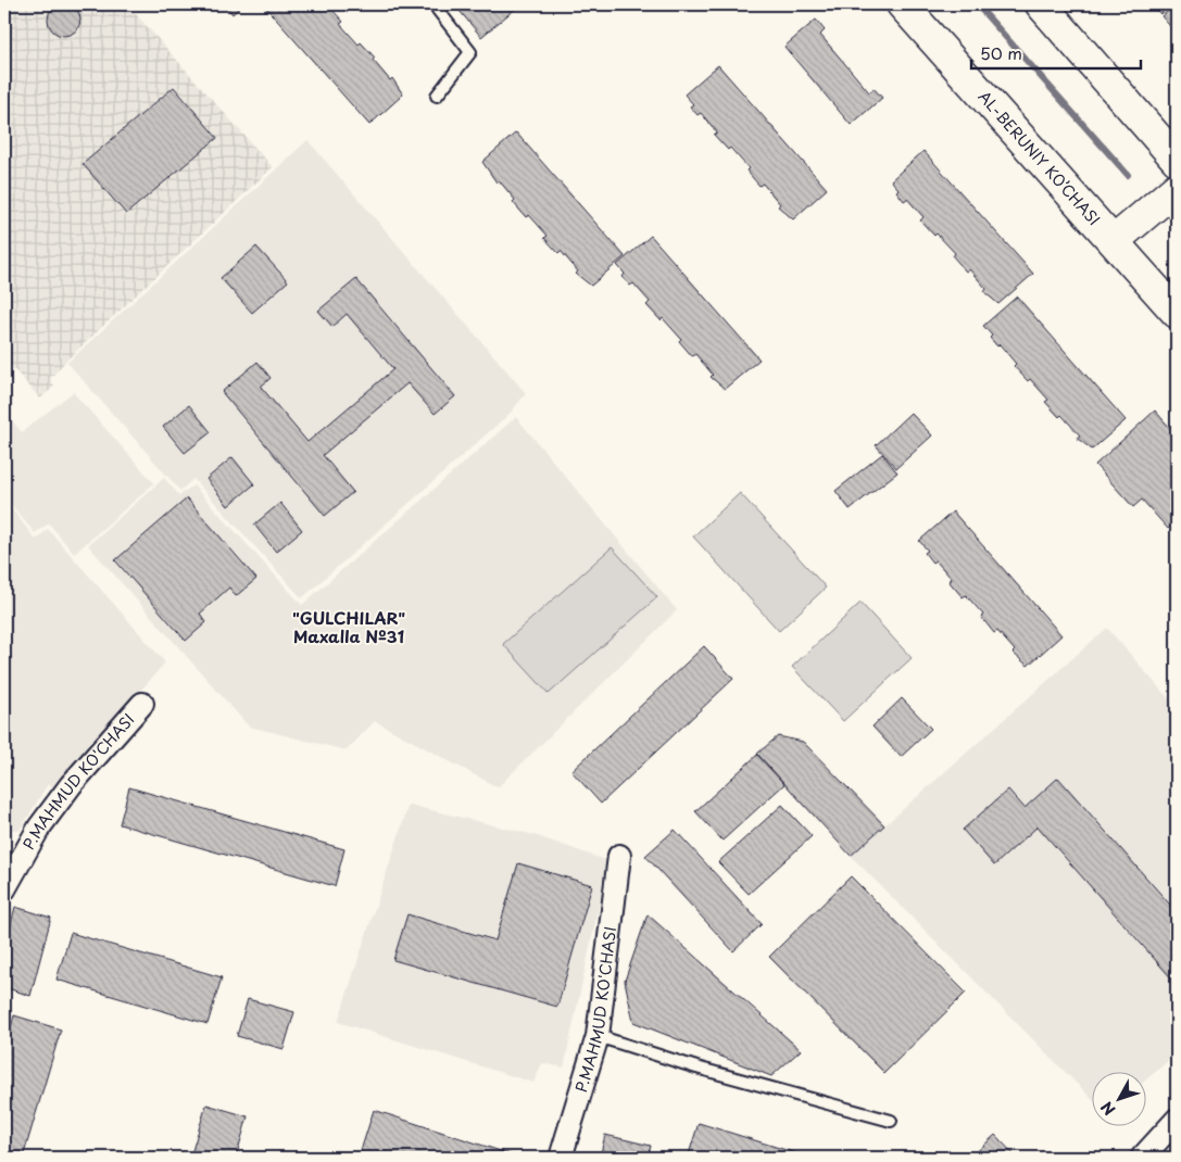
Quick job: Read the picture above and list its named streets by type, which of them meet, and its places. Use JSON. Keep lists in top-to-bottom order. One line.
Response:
{"streets":{"main road":["AL-BERUNIY KO’CHASI"],"street":["P.MAHMUD KO'CHASI"]},"districts":["\"GULCHILAR\" Maxalla №31"],"scale_bar":"50 m","north":"bottom left"}
